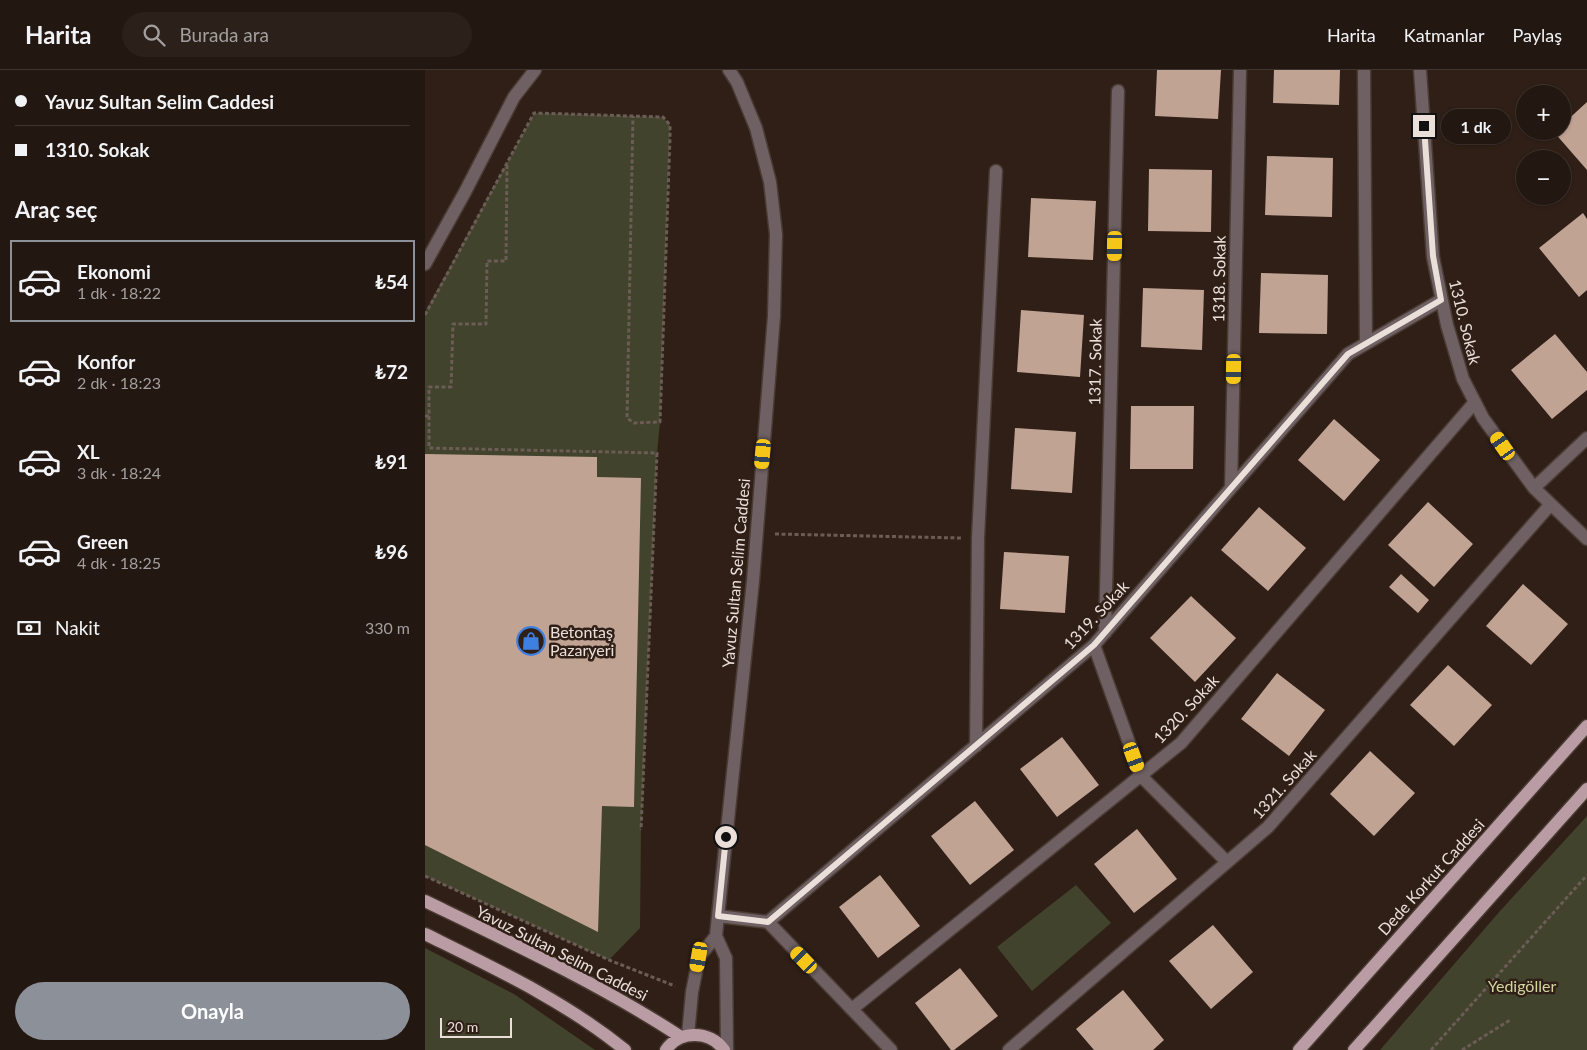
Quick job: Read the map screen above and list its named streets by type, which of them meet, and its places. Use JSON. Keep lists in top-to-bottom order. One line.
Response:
{"streets":{"main road":["Yavuz Sultan Selim Caddesi","Dede Korkut Caddesi"],"street":["1318. Sokak","1310. Sokak","1317. Sokak","1319. Sokak","1320. Sokak","1321. Sokak"]},"crossings":[["1318. Sokak","1319. Sokak"],["1310. Sokak","1319. Sokak"],["1310. Sokak","1320. Sokak"],["1310. Sokak","1321. Sokak"],["1317. Sokak","1319. Sokak"]],"parks":["Yedigöller"],"places":{"shop":["Betontaş Pazaryeri"]},"scale_bar":"20 m","page":{"header":"Harita","search":"Burada ara","nav":["Harita","Katmanlar","Paylaş"],"banner":["Yavuz Sultan Selim Caddesi","1310. Sokak"],"map_buttons":["+","−"],"bubble":"1 dk","heading":"Araç seç","list":[{"name":"Ekonomi","note":"1 dk · 18:22","value":"₺54"},{"name":"Konfor","note":"2 dk · 18:23","value":"₺72"},{"name":"XL","note":"3 dk · 18:24","value":"₺91"},{"name":"Green","note":"4 dk · 18:25","value":"₺96"}],"pay":["Nakit","330 m"],"buttons":"Onayla","scale":"20 m"}}
